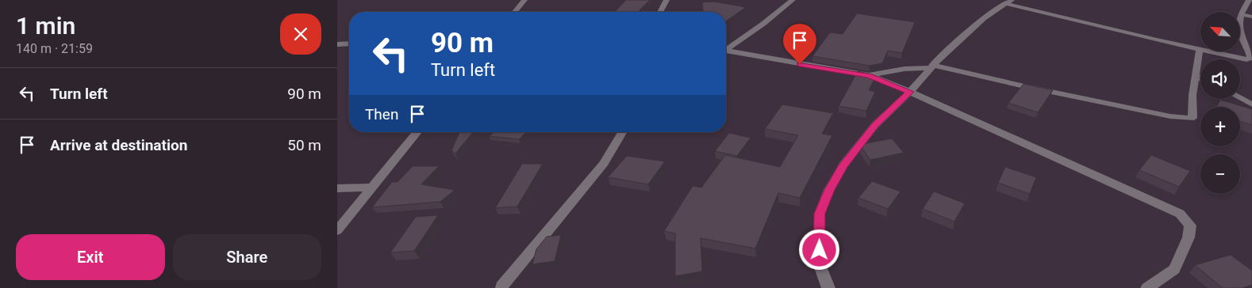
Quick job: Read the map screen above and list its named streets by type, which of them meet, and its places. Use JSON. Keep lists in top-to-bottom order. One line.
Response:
{"north":"top left","page":{"heading":["1 min","140 m · 21:59"],"map_buttons":["+","−"],"turn":["90 m","Turn left"],"list":[{"name":"Turn left","value":"90 m"},{"name":"Arrive at destination","value":"50 m"}],"then":"Then","buttons":["Exit","Share"]}}
